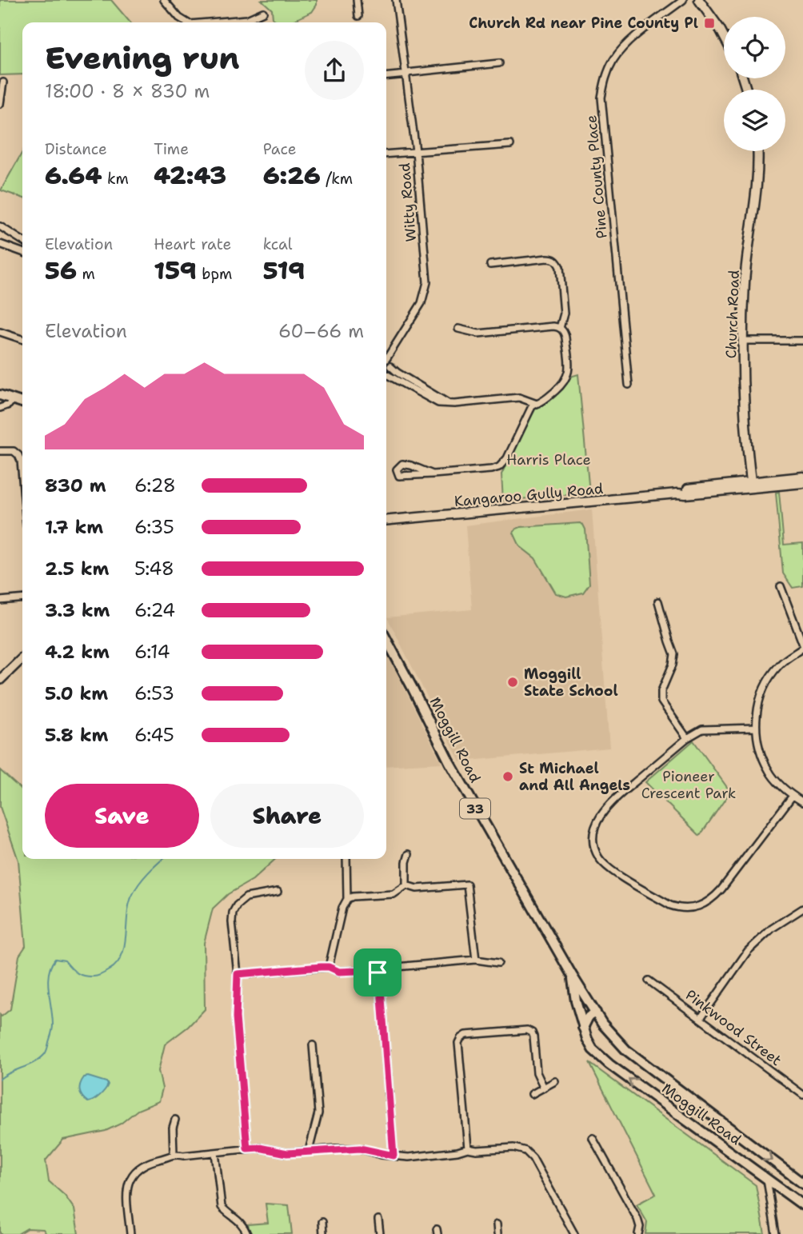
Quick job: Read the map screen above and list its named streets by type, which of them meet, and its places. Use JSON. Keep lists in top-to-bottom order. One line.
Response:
{"streets":{"main road":["Church Road","Kangaroo Gully Road","Moggill Road","33"],"street":["Pine County Place","Witty Road","Pinkwood Street"]},"crossings":[["Church Road","Kangaroo Gully Road"]],"parks":["Harris Place","Pioneer Crescent Park"],"places":{"transit":["Church Rd near Pine County Pl"],"other":["Moggill State School","St Michael and All Angels"]},"page":{"heading":["Evening run","18:00 · 8 × 830 m"],"stats":[["Distance","6.64 km"],["Time","42:43"],["Pace","6:26 /km"],["Elevation","56 m"],["Heart rate","159 bpm"],["kcal","519"]],"chart":["Elevation","60–66 m"],"list":[{"name":"830 m","note":"6:28"},{"name":"1.7 km","note":"6:35"},{"name":"2.5 km","note":"5:48"},{"name":"3.3 km","note":"6:24"},{"name":"4.2 km","note":"6:14"},{"name":"5.0 km","note":"6:53"},{"name":"5.8 km","note":"6:45"}],"buttons":["Save","Share"]}}
